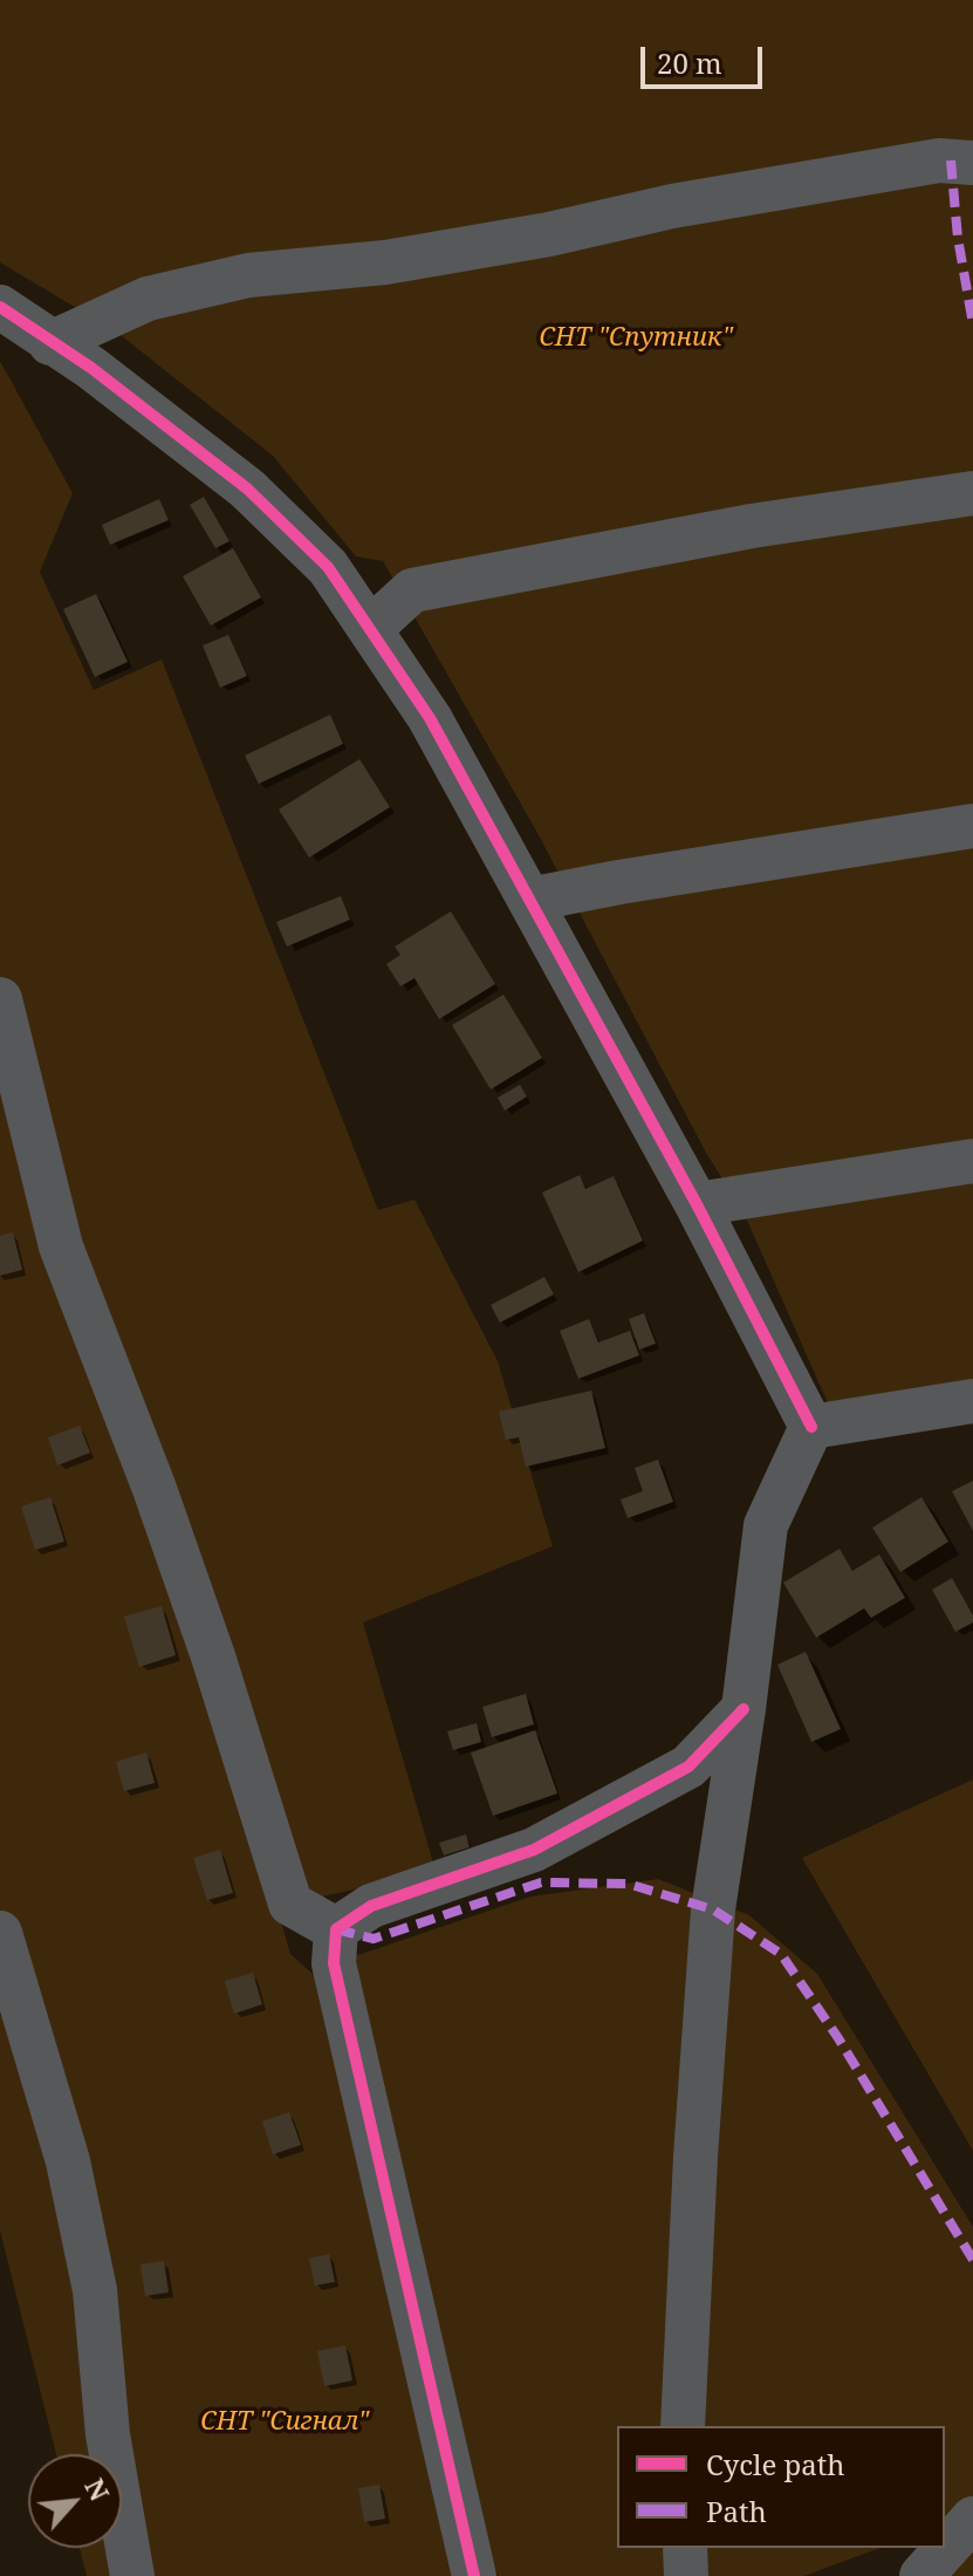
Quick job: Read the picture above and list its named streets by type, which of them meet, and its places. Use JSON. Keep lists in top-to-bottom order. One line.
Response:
{"parks":["СНТ \"Спутник\"","СНТ \"Сигнал\""],"legend":["Cycle path","Path"],"scale_bar":"20 m","north":"top right"}
